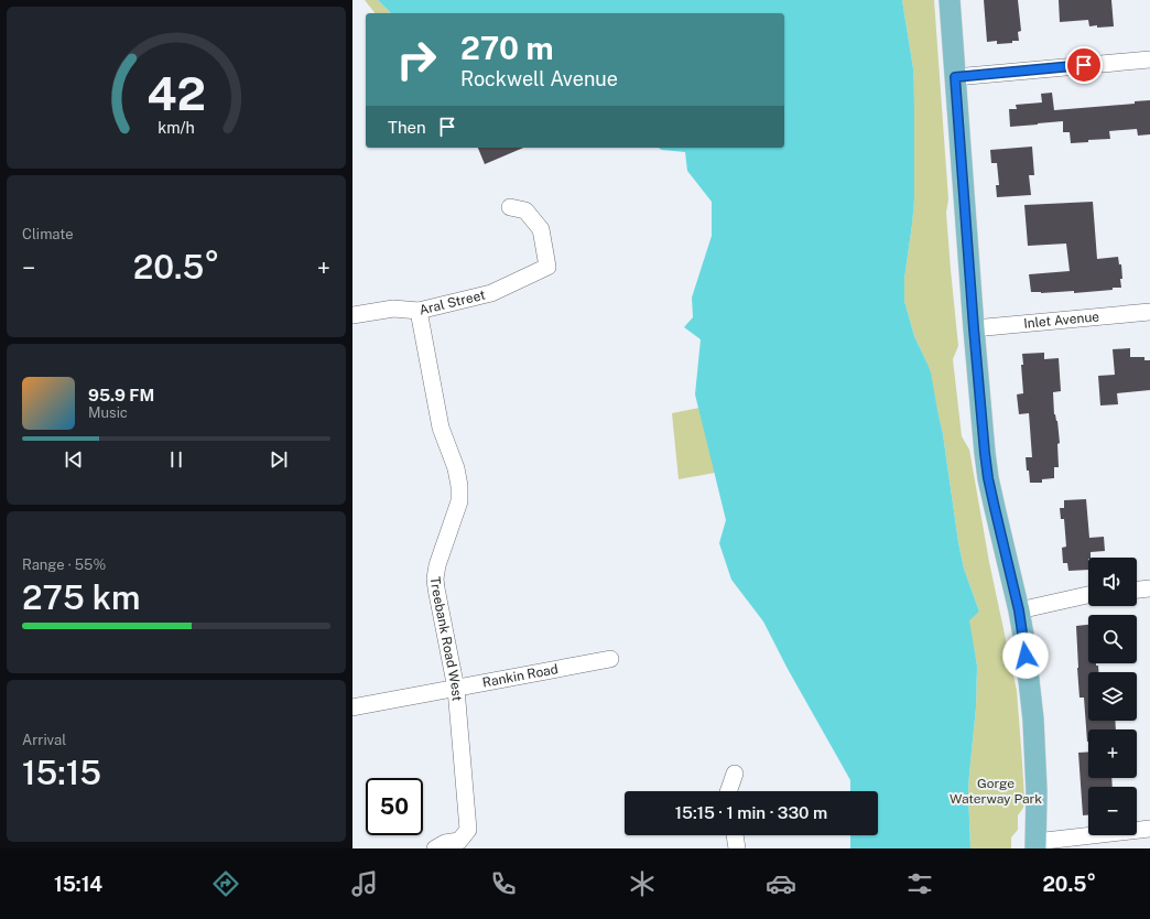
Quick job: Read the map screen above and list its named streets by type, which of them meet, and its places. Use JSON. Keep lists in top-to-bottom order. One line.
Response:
{"streets":{"street":["Aral Street","Inlet Avenue","Treebank Road West","Rankin Road"]},"crossings":[["Aral Street","Treebank Road West"],["Treebank Road West","Rankin Road"]],"parks":["Gorge Waterway Park"],"page":{"turn":["270 m","Rockwell Avenue"],"then":"Then","tile":["Climate",["Range · 55%","275 km"],["Arrival","15:15"]],"heat":["−","20.5°","+"],"song":["95.9 FM","Music"],"map_buttons":["+","−"],"limit":"50","trip":"15:15 · 1 min · 330 m","tabs":["15:14","20.5°"],"gauge":["42","km/h"]}}
